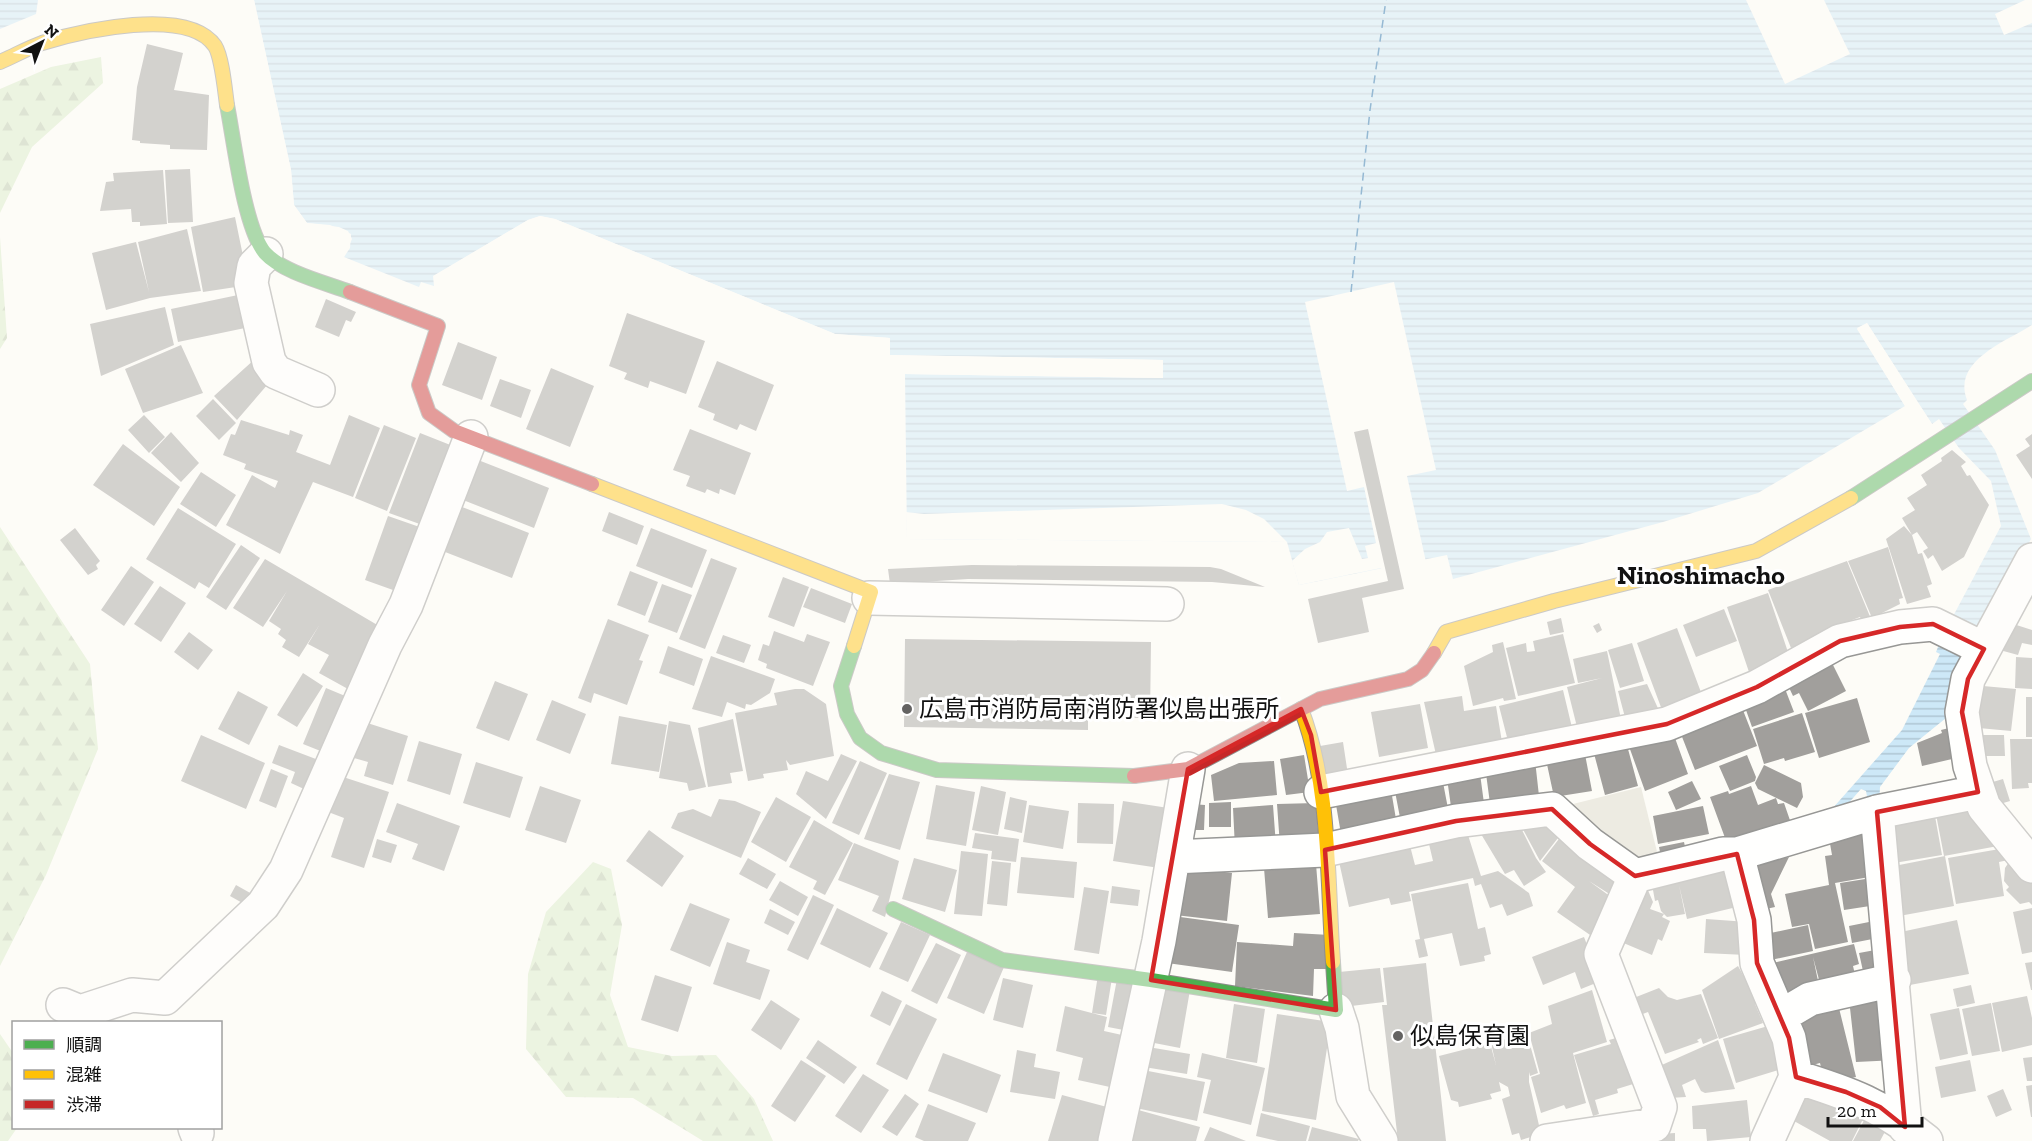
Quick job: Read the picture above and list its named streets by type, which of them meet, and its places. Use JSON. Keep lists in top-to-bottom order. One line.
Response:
{"districts":["Ninoshimacho"],"places":["広島市消防局南消防署似島出張所","似島保育園"],"legend":["順調","混雑","渋滞"],"scale_bar":"20 m","north":"top right"}
